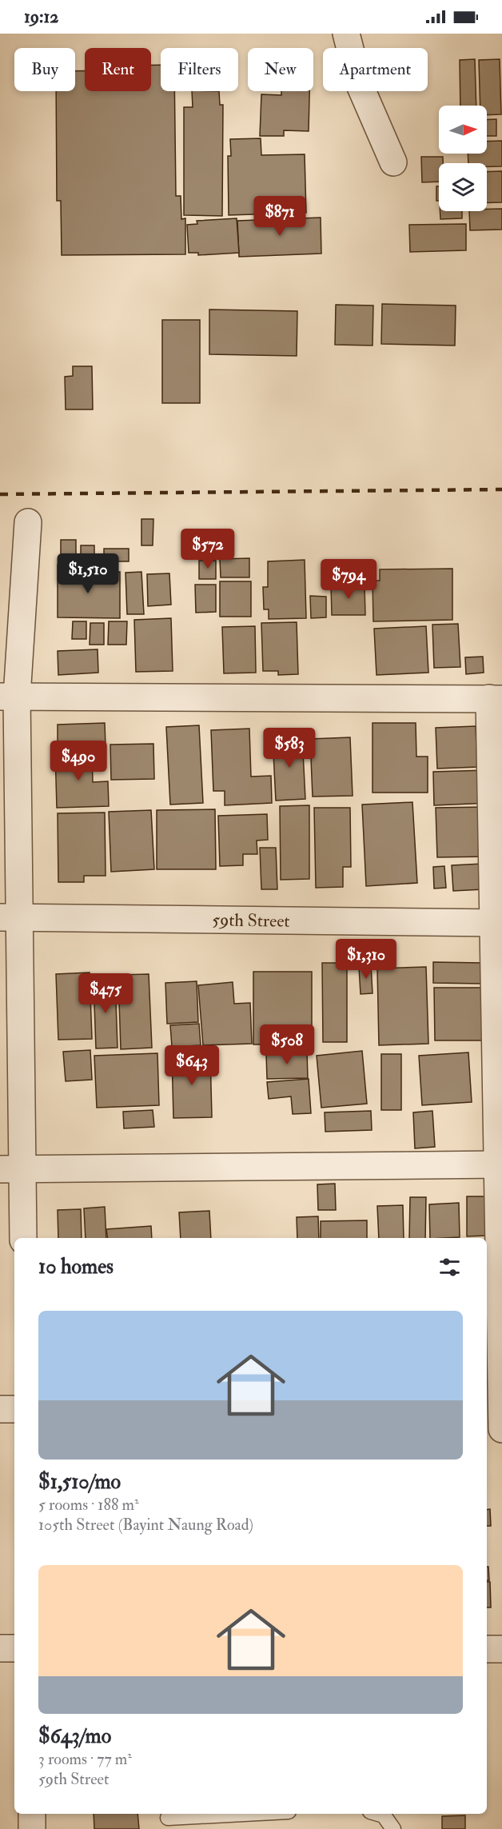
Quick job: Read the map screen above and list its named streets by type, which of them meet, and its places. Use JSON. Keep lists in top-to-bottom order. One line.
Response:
{"streets":{"street":["59th Street"]},"north":"right","page":{"status":"19:12","chip":["Buy","Rent","Filters","New","Apartment"],"price":["$871","$572","$1,510","$794","$583","$490","$1,310","$475","$508","$643"],"heading":"10 homes","list":[{"name":"$1,510/mo","note":"5 rooms · 188 m² · 105th Street (Bayint Naung Road)"},{"name":"$643/mo","note":"3 rooms · 77 m² · 59th Street"}]}}
